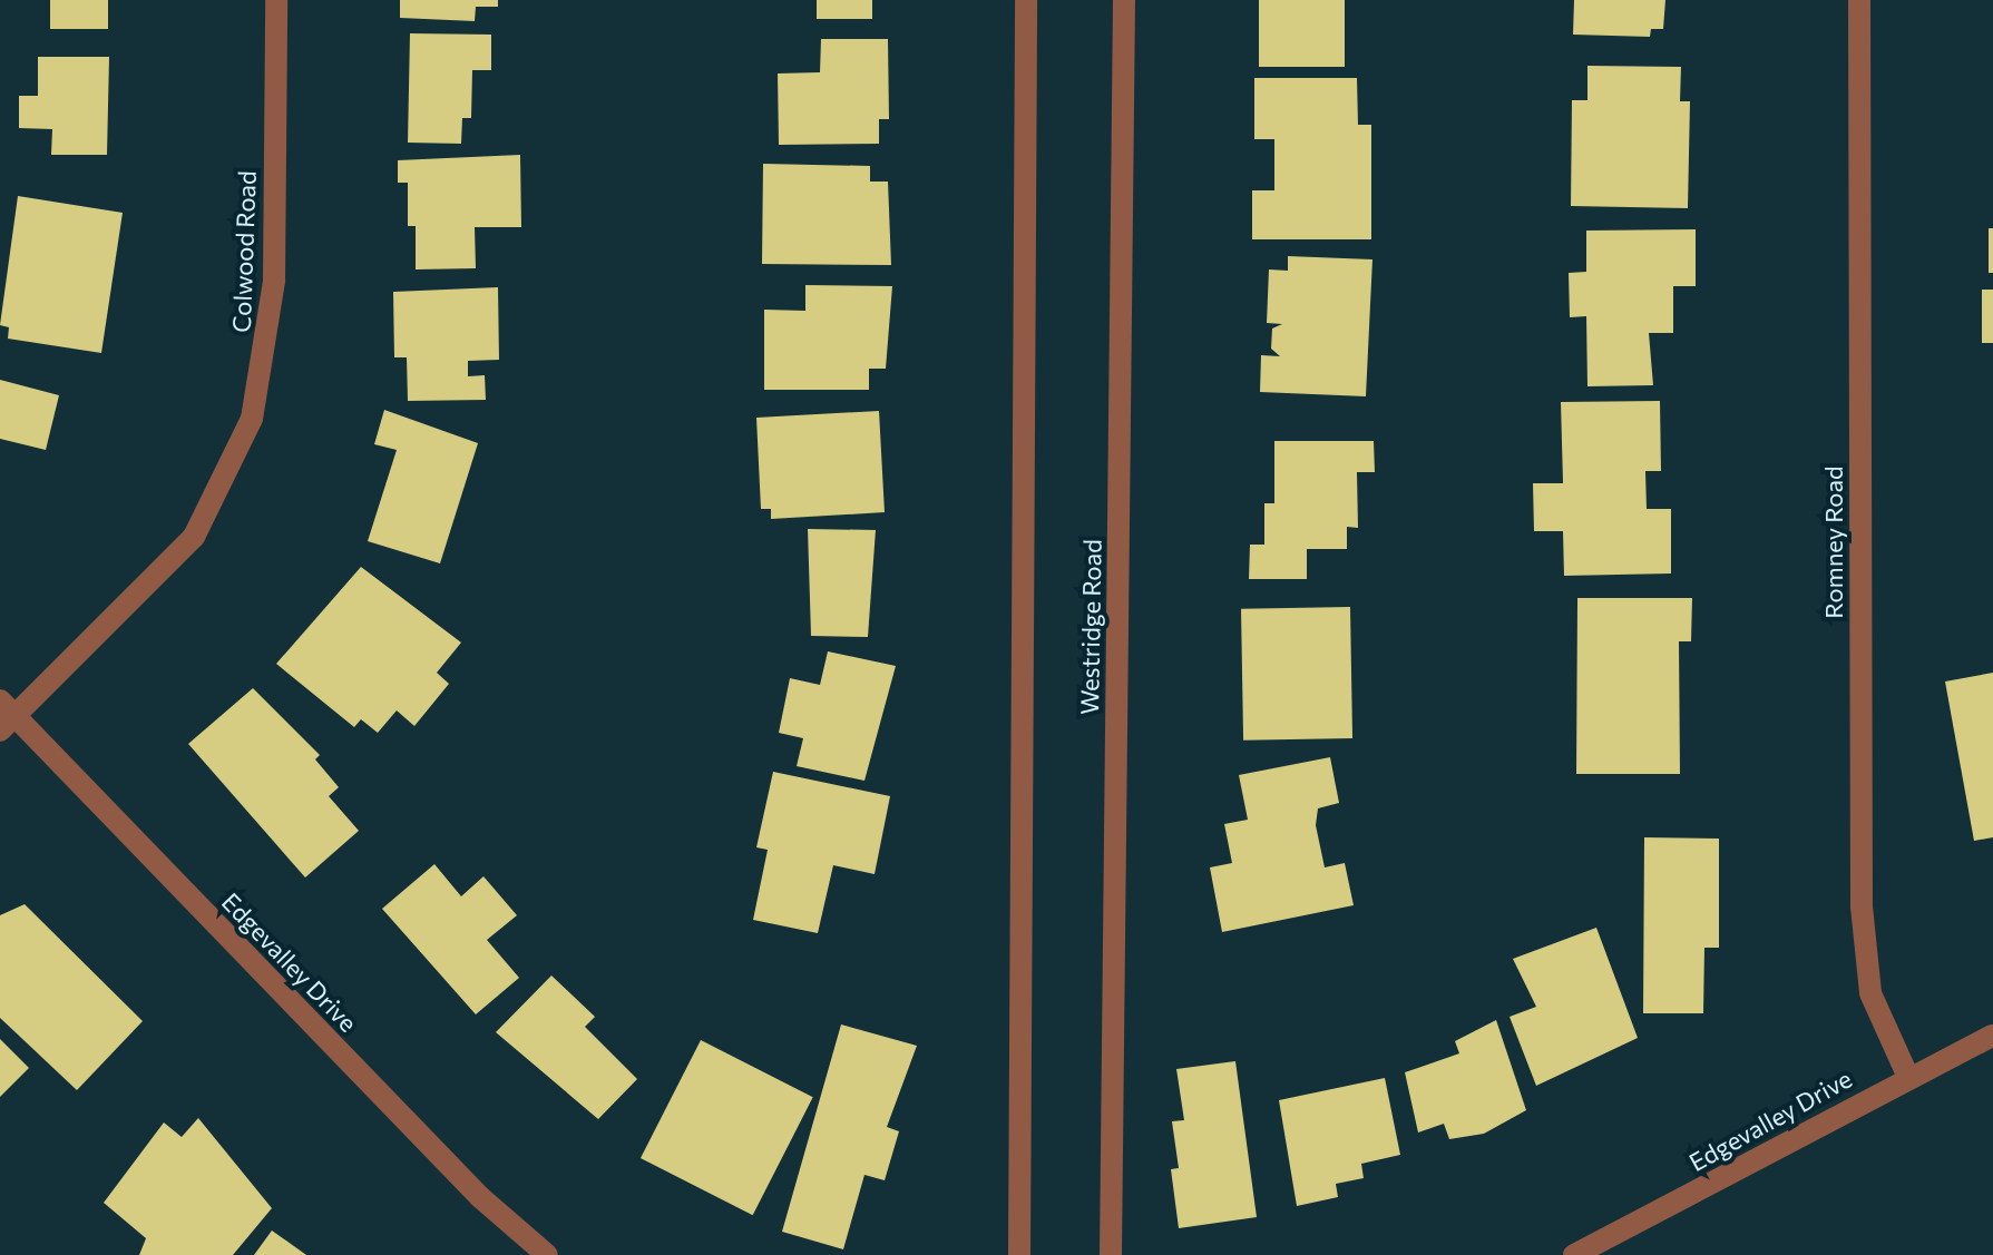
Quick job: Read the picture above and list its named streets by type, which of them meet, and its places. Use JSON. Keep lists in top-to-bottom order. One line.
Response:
{"streets":{"street":["Colwood Road","Romney Road","Westridge Road","Edgevalley Drive"]},"crossings":[["Colwood Road","Edgevalley Drive"],["Romney Road","Edgevalley Drive"]]}
